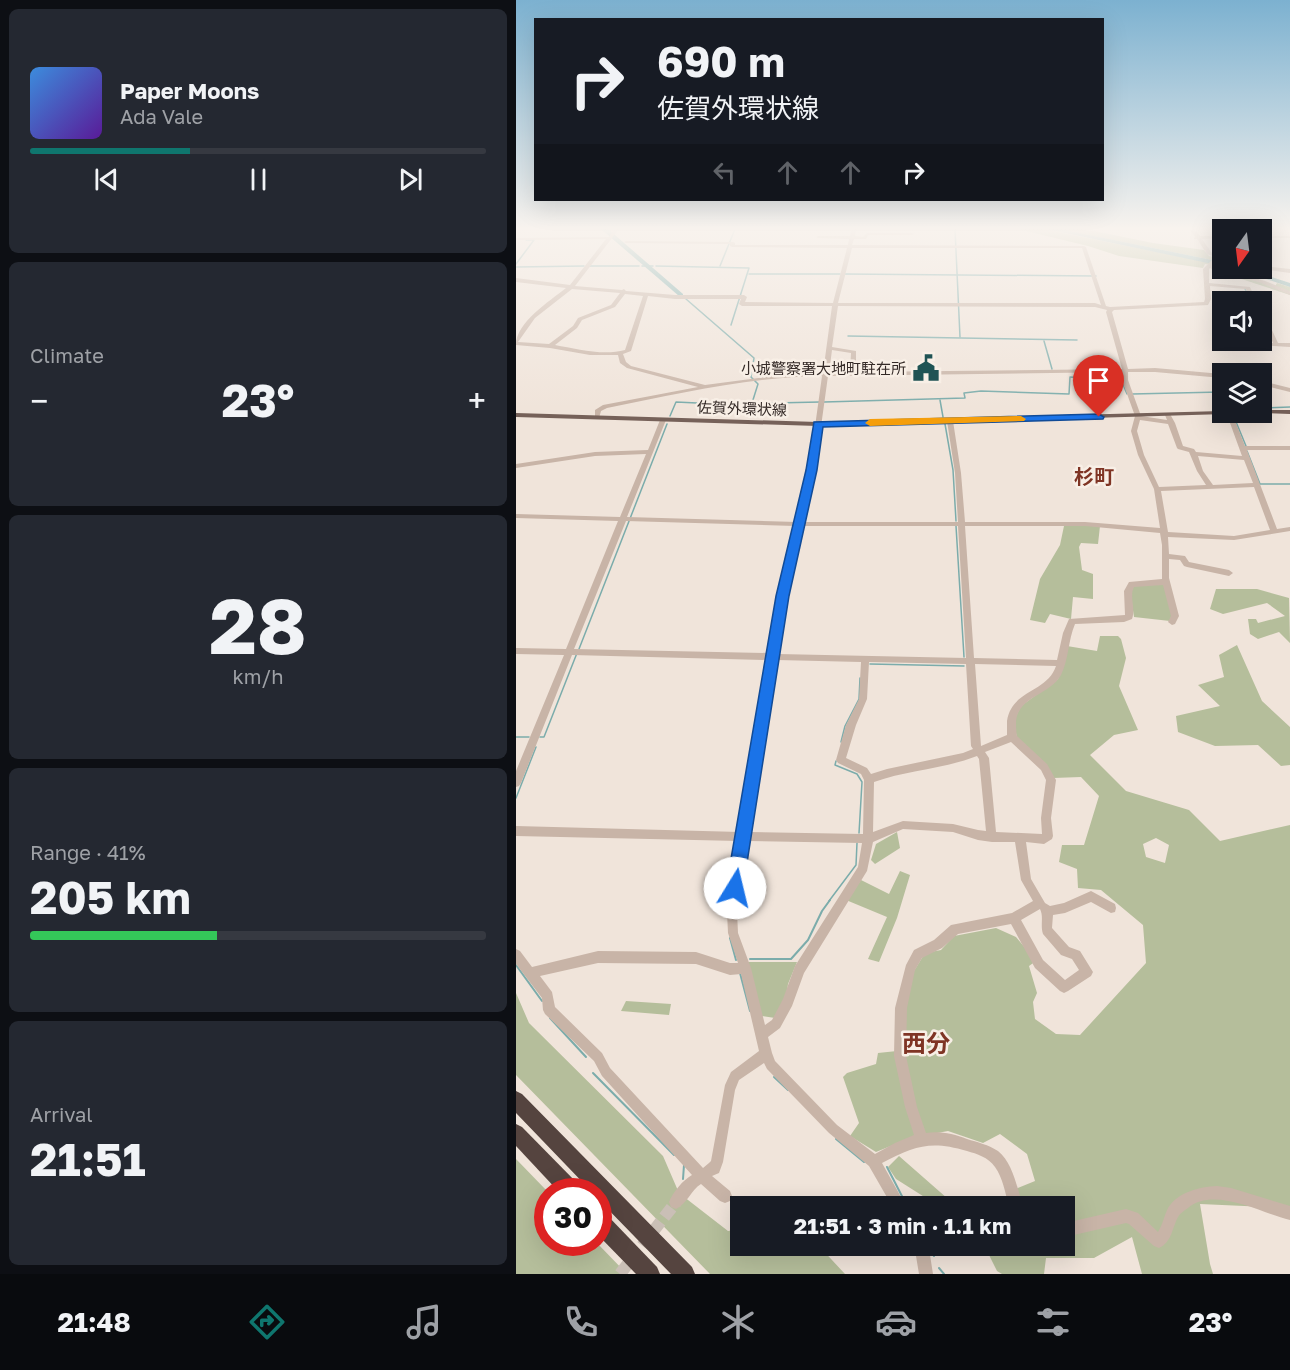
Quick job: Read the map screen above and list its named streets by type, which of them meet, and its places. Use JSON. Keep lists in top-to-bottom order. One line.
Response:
{"streets":{"main road":["佐賀外環状線"]},"districts":["杉町","西分"],"places":{"public building":["小城警察署大地町駐在所"]},"north":"bottom","page":{"turn":["690 m","佐賀外環状線"],"song":["Paper Moons","Ada Vale"],"tile":["Climate",["28","km/h"],["Range · 41%","205 km"],["Arrival","21:51"]],"heat":["−","23°","+"],"limit":"30","trip":"21:51 · 3 min · 1.1 km","tabs":["21:48","23°"]}}
